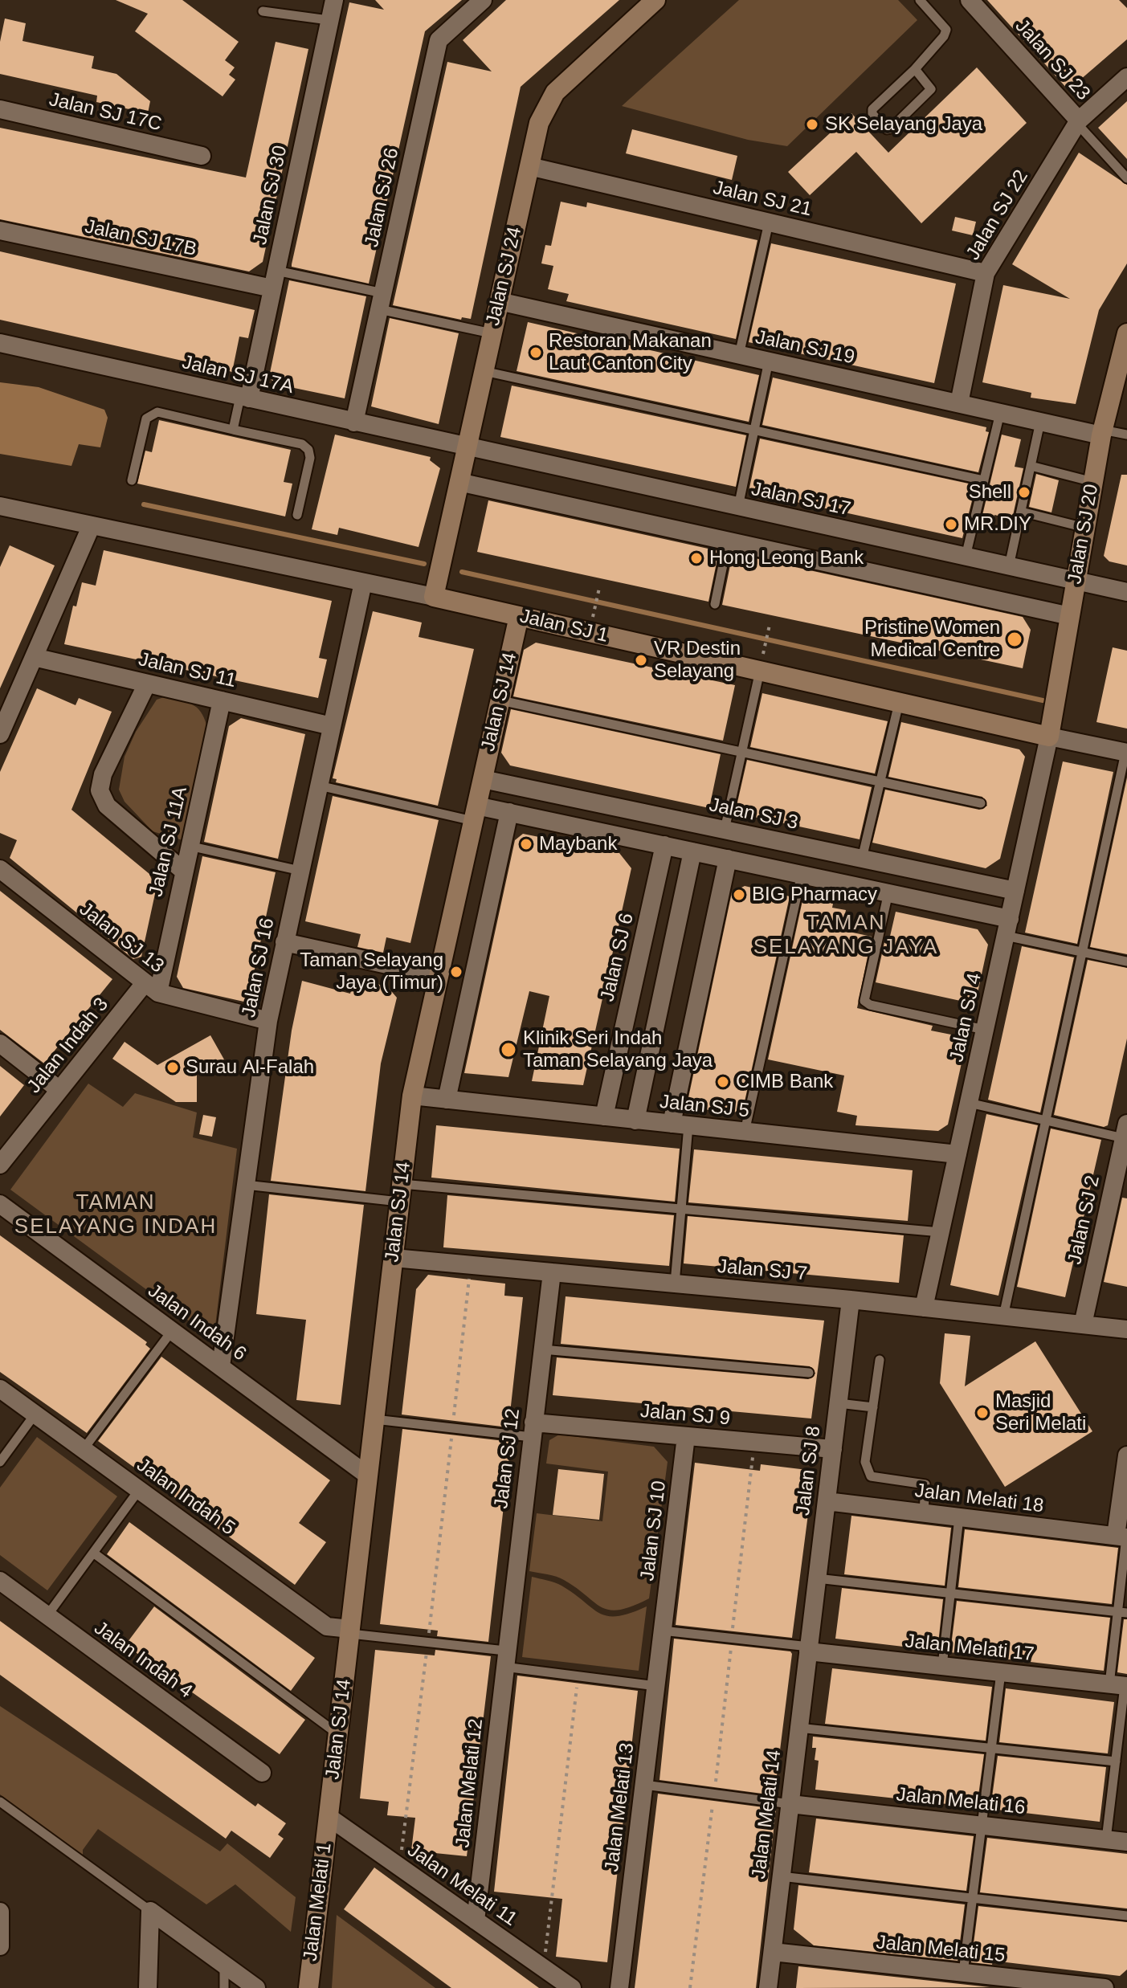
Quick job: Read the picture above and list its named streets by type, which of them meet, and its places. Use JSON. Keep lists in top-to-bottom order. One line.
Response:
{"streets":{"street":["Jalan SJ 23","Jalan SJ 17C","Jalan SJ 30","Jalan SJ 26","Jalan SJ 21","Jalan SJ 22","Jalan SJ 17B","Jalan SJ 24","Jalan SJ 19","Jalan SJ 17A","Jalan SJ 17","Jalan SJ 20","Jalan SJ 1","Jalan SJ 11","Jalan SJ 14","Jalan SJ 3","Jalan SJ 11A","Jalan SJ 13","Jalan SJ 6","Jalan SJ 16","Jalan SJ 4","Jalan Indah 3","Jalan SJ 5","Jalan SJ 2","Jalan SJ 7","Jalan Indah 6","Jalan SJ 9","Jalan SJ 12","Jalan SJ 8","Jalan Indah 5","Jalan Melati 18","Jalan SJ 10","Jalan Melati 17","Jalan Indah 4","Jalan Melati 12","Jalan Melati 16","Jalan Melati 13","Jalan Melati 14","Jalan Melati 11","Jalan Melati 1","Jalan Melati 15"]},"crossings":[["Jalan SJ 23","Jalan SJ 22"],["Jalan SJ 30","Jalan SJ 17B"],["Jalan SJ 30","Jalan SJ 17A"],["Jalan SJ 26","Jalan SJ 17A"],["Jalan SJ 21","Jalan SJ 22"],["Jalan SJ 21","Jalan SJ 24"],["Jalan SJ 22","Jalan SJ 19"],["Jalan SJ 24","Jalan SJ 19"],["Jalan SJ 24","Jalan SJ 17A"],["Jalan SJ 24","Jalan SJ 17"],["Jalan SJ 24","Jalan SJ 1"],["Jalan SJ 19","Jalan SJ 20"],["Jalan SJ 17A","Jalan SJ 17"],["Jalan SJ 17","Jalan SJ 20"],["Jalan SJ 20","Jalan SJ 1"],["Jalan SJ 20","Jalan SJ 4"],["Jalan SJ 1","Jalan SJ 14"],["Jalan SJ 1","Jalan SJ 16"],["Jalan SJ 1","Jalan SJ 4"],["Jalan SJ 11","Jalan SJ 11A"],["Jalan SJ 11","Jalan SJ 16"],["Jalan SJ 14","Jalan SJ 3"],["Jalan SJ 14","Jalan SJ 5"],["Jalan SJ 14","Jalan SJ 7"],["Jalan SJ 14","Jalan Indah 6"],["Jalan SJ 14","Jalan Indah 5"],["Jalan SJ 14","Jalan Melati 11"],["Jalan SJ 14","Jalan Melati 1"],["Jalan SJ 3","Jalan SJ 4"],["Jalan SJ 11A","Jalan SJ 13"],["Jalan SJ 11A","Jalan Indah 3"],["Jalan SJ 13","Jalan SJ 16"],["Jalan SJ 13","Jalan Indah 3"],["Jalan SJ 6","Jalan SJ 5"],["Jalan SJ 16","Jalan Indah 6"],["Jalan SJ 4","Jalan SJ 5"],["Jalan SJ 4","Jalan SJ 7"],["Jalan SJ 2","Jalan SJ 7"],["Jalan SJ 7","Jalan SJ 12"],["Jalan SJ 7","Jalan SJ 8"],["Jalan SJ 9","Jalan SJ 12"],["Jalan SJ 9","Jalan SJ 8"],["Jalan SJ 9","Jalan SJ 10"],["Jalan SJ 12","Jalan Melati 12"],["Jalan SJ 8","Jalan Melati 18"],["Jalan SJ 8","Jalan Melati 17"],["Jalan SJ 8","Jalan Melati 14"],["Jalan SJ 10","Jalan Melati 13"],["Jalan Melati 17","Jalan Melati 14"],["Jalan Melati 12","Jalan Melati 11"],["Jalan Melati 16","Jalan Melati 14"],["Jalan Melati 14","Jalan Melati 15"],["Jalan Melati 11","Jalan Melati 1"]],"districts":["TAMAN SELAYANG JAYA","TAMAN SELAYANG INDAH"],"places":["SK Selayang Jaya","Restoran Makanan Laut Canton City","Shell","MR.DIY","Hong Leong Bank","Pristine Women Medical Centre","VR Destin Selayang","Maybank","BIG Pharmacy","Taman Selayang Jaya (Timur)","Klinik Seri Indah Taman Selayang Jaya","Surau Al-Falah","CIMB Bank","Masjid Seri Melati"]}
